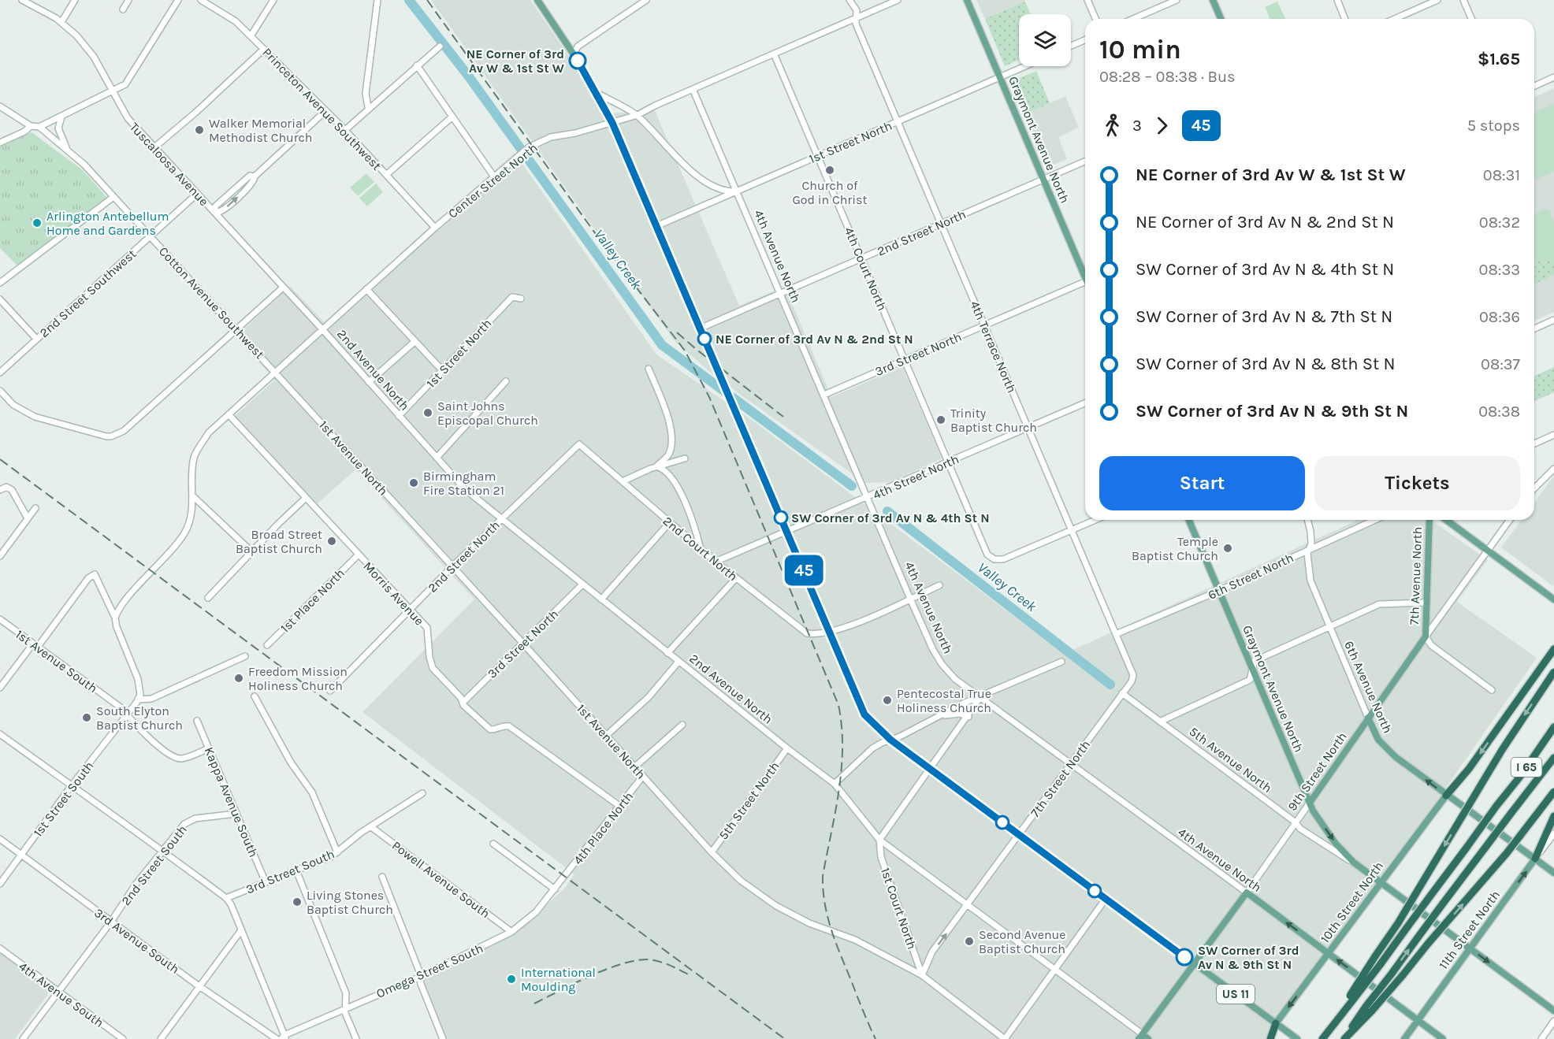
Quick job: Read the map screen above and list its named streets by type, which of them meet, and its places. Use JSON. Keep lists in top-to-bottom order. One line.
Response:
{"streets":{"highway":["I 65"],"main road":["Graymont Avenue North","4th Avenue North","7th Avenue North","6th Avenue North","5th Avenue North","9th Street North","10th Street North","11th Street North","US 11"],"street":["Princeton Avenue Southwest","1st Street North","Tuscaloosa Avenue","Center Street North","2nd Street North","4th Court North","2nd Street Southwest","Cotton Avenue Southwest","4th Terrace North","3rd Street North","2nd Avenue North","1st Avenue North","4th Street North","2nd Court North","6th Street North","Morris Avenue","1st Place North","1st Avenue South","7th Street North","1st Street South","5th Street North","Kappa Avenue South","4th Place North","2nd Street South","3rd Street South","Powell Avenue South","1st Court North","3rd Avenue South","Omega Street South","4th Avenue South"]},"crossings":[["Princeton Avenue Southwest","Center Street North"],["Graymont Avenue North","1st Street North"],["Graymont Avenue North","2nd Street North"],["Graymont Avenue North","6th Street North"],["Graymont Avenue North","5th Avenue North"],["Graymont Avenue North","9th Street North"],["1st Street North","4th Avenue North"],["1st Street North","4th Court North"],["1st Street North","4th Terrace North"],["1st Street North","2nd Avenue North"],["1st Street North","US 11"],["Tuscaloosa Avenue","Center Street North"],["Tuscaloosa Avenue","2nd Street Southwest"],["Tuscaloosa Avenue","2nd Avenue North"],["Center Street North","4th Avenue North"],["Center Street North","4th Court North"],["Center Street North","Cotton Avenue Southwest"],["Center Street North","4th Terrace North"],["Center Street North","2nd Avenue North"],["Center Street North","1st Avenue North"],["Center Street North","Morris Avenue"],["Center Street North","US 11"],["2nd Street North","4th Avenue North"],["2nd Street North","4th Court North"],["2nd Street North","4th Terrace North"],["2nd Street North","2nd Avenue North"],["2nd Street North","1st Avenue North"],["2nd Street North","2nd Court North"],["2nd Street North","Morris Avenue"],["2nd Street North","US 11"],["4th Avenue North","3rd Street North"],["4th Avenue North","4th Street North"],["4th Avenue North","9th Street North"],["4th Avenue North","7th Street North"],["4th Avenue North","10th Street North"],["4th Avenue North","11th Street North"],["4th Court North","4th Terrace North"],["4th Court North","3rd Street North"],["4th Court North","4th Street North"],["2nd Street Southwest","Cotton Avenue Southwest"],["Cotton Avenue Southwest","1st Avenue North"],["4th Terrace North","3rd Street North"],["4th Terrace North","4th Street North"],["4th Terrace North","6th Street North"],["4th Terrace North","7th Street North"],["3rd Street North","2nd Avenue North"],["3rd Street North","1st Avenue North"],["3rd Street North","Morris Avenue"],["2nd Avenue North","9th Street North"],["2nd Avenue North","7th Street North"],["2nd Avenue North","5th Street North"],["2nd Avenue North","1st Court North"],["1st Avenue North","7th Street North"],["1st Avenue North","5th Street North"],["1st Avenue North","4th Place North"],["1st Avenue North","1st Court North"],["4th Street North","2nd Court North"],["4th Street North","US 11"],["2nd Court North","US 11"],["6th Street North","6th Avenue North"],["7th Avenue North","9th Street North"],["Morris Avenue","1st Place North"],["Morris Avenue","4th Place North"],["1st Avenue South","1st Street South"],["1st Avenue South","Kappa Avenue South"],["6th Avenue North","9th Street North"],["6th Avenue North","10th Street North"],["6th Avenue North","11th Street North"],["5th Avenue North","9th Street North"],["5th Avenue North","7th Street North"],["5th Avenue North","10th Street North"],["5th Avenue North","11th Street North"],["9th Street North","US 11"],["7th Street North","1st Court North"],["7th Street North","US 11"],["1st Street South","3rd Avenue South"],["Kappa Avenue South","2nd Street South"],["Kappa Avenue South","3rd Street South"],["4th Place North","Omega Street South"],["2nd Street South","3rd Avenue South"],["2nd Street South","4th Avenue South"],["3rd Street South","Powell Avenue South"],["Powell Avenue South","Omega Street South"],["10th Street North","US 11"]],"one_way":["11th Street North"],"water":["Valley Creek"],"places":["NE Corner of 3rd Av W & 1st St W","Walker Memorial Methodist Church","Church of God in Christ","Arlington Antebellum Home and Gardens","NE Corner of 3rd Av N & 2nd St N","Saint Johns Episcopal Church","Trinity Baptist Church","Birmingham Fire Station 21","SW Corner of 3rd Av N & 4th St N","Broad Street Baptist Church","Temple Baptist Church","Freedom Mission Holiness Church","Pentecostal True Holiness Church","South Elyton Baptist Church","Living Stones Baptist Church","Second Avenue Baptist Church","SW Corner of 3rd Av N & 9th St N","International Moulding"],"lines":["bus line 45"],"page":{"on_map":"45","heading":["10 min","08:28 – 08:38 · Bus","$1.65"],"legs":["3","45","5 stops"],"list":[{"name":"NE Corner of 3rd Av W & 1st St W","value":"08:31"},{"name":"NE Corner of 3rd Av N & 2nd St N","value":"08:32"},{"name":"SW Corner of 3rd Av N & 4th St N","value":"08:33"},{"name":"SW Corner of 3rd Av N & 7th St N","value":"08:36"},{"name":"SW Corner of 3rd Av N & 8th St N","value":"08:37"},{"name":"SW Corner of 3rd Av N & 9th St N","value":"08:38"}],"buttons":["Start","Tickets"]}}
